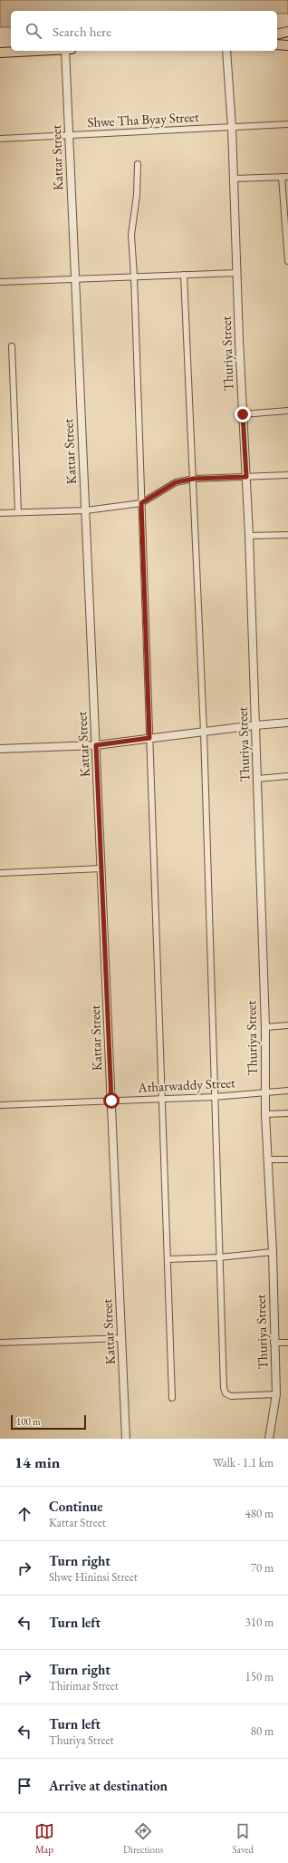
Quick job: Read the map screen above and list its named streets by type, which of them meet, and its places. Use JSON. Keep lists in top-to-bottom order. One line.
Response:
{"streets":{"street":["Shwe Tha Byay Street","Kattar Street","Thuriya Street","Atharwaddy Street"]},"crossings":[["Shwe Tha Byay Street","Kattar Street"],["Shwe Tha Byay Street","Thuriya Street"],["Kattar Street","Atharwaddy Street"],["Thuriya Street","Atharwaddy Street"]],"scale_bar":"100 m","page":{"search":"Search here","scale":"100 m","heading":["14 min","Walk · 1.1 km"],"list":[["Continue","Kattar Street","480 m"],["Turn right","Shwe Hininsi Street","70 m"],["Turn left","310 m"],["Turn right","Thirimar Street","150 m"],["Turn left","Thuriya Street","80 m"],"Arrive at destination"],"nav":["Map","Directions","Saved"]}}
